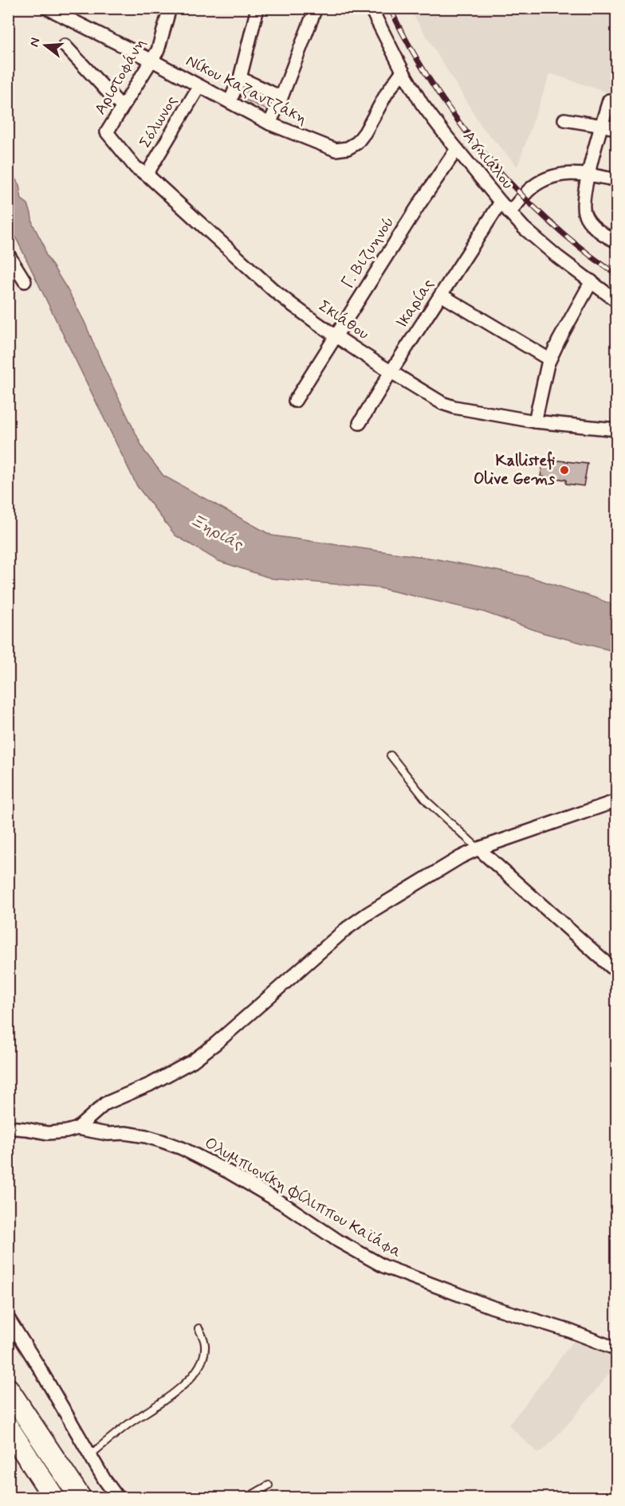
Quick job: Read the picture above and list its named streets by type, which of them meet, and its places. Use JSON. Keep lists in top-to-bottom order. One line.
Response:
{"streets":{"street":["Αριστοφάνη","Νίκου Καζαντζάκη","Σόλωνος","Αγχιάλου","Γ. Βιζυηνού","Ικαρίας","Σκιάθου","Ολυμπιονίκη Φίλιππου Καϊάφα"]},"crossings":[["Αριστοφάνη","Νίκου Καζαντζάκη"],["Αριστοφάνη","Σκιάθου"],["Νίκου Καζαντζάκη","Σόλωνος"],["Νίκου Καζαντζάκη","Αγχιάλου"],["Σόλωνος","Σκιάθου"],["Αγχιάλου","Γ. Βιζυηνού"],["Αγχιάλου","Ικαρίας"],["Γ. Βιζυηνού","Σκιάθου"],["Ικαρίας","Σκιάθου"]],"water":["Ξηριάς"],"places":["Kallistefi Olive Gems"],"north":"left"}
